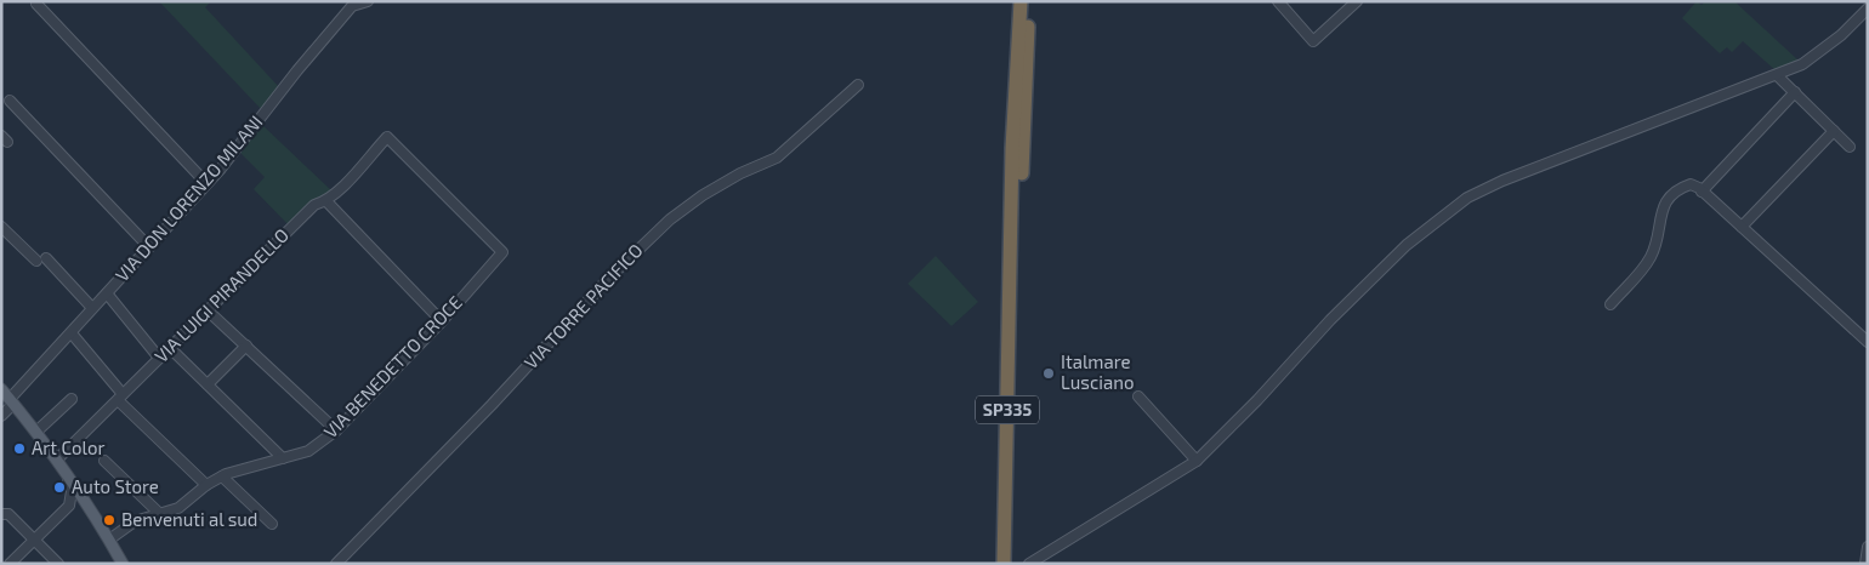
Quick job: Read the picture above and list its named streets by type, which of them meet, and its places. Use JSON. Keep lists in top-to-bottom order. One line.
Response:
{"streets":{"highway":["SP335"],"street":["VIA DON LORENZO MILANI","VIA LUIGI PIRANDELLO","VIA TORRE PACIFICO","VIA BENEDETTO CROCE"]},"crossings":[["VIA LUIGI PIRANDELLO","VIA BENEDETTO CROCE"]],"places":["Italmare Lusciano","Art Color","Auto Store","Benvenuti al sud"]}
